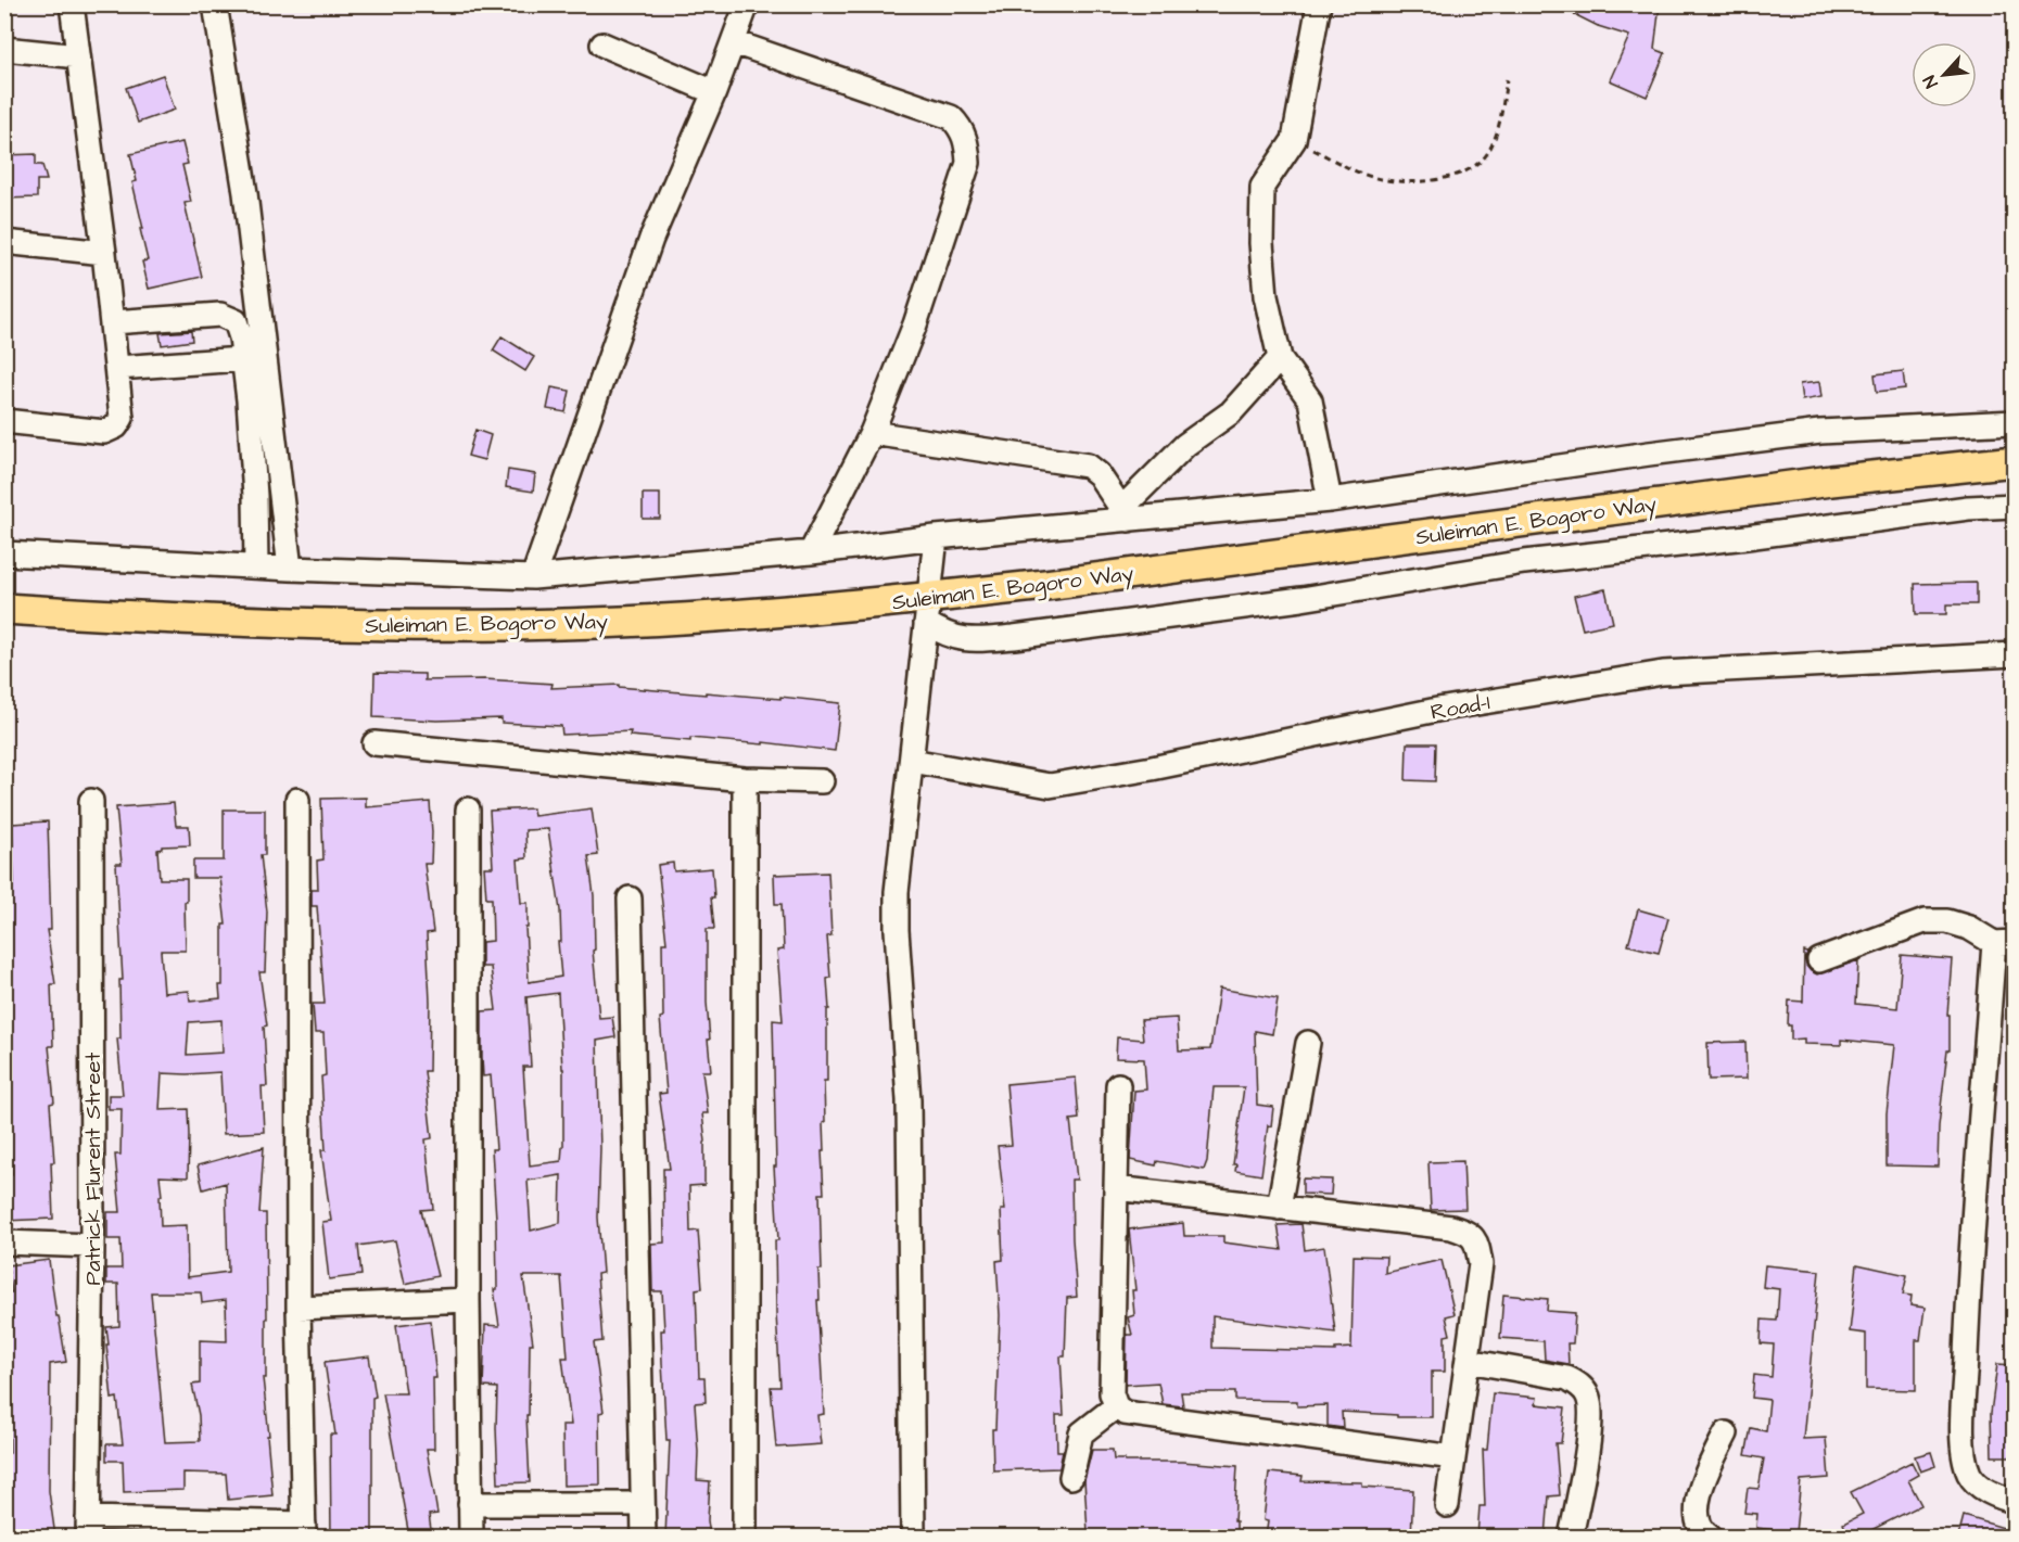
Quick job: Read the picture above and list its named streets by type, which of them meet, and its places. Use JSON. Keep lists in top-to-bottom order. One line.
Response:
{"streets":{"main road":["Suleiman E. Bogoro Way"],"street":["Road-1","Patrick Flurent Street"]},"north":"bottom left"}
